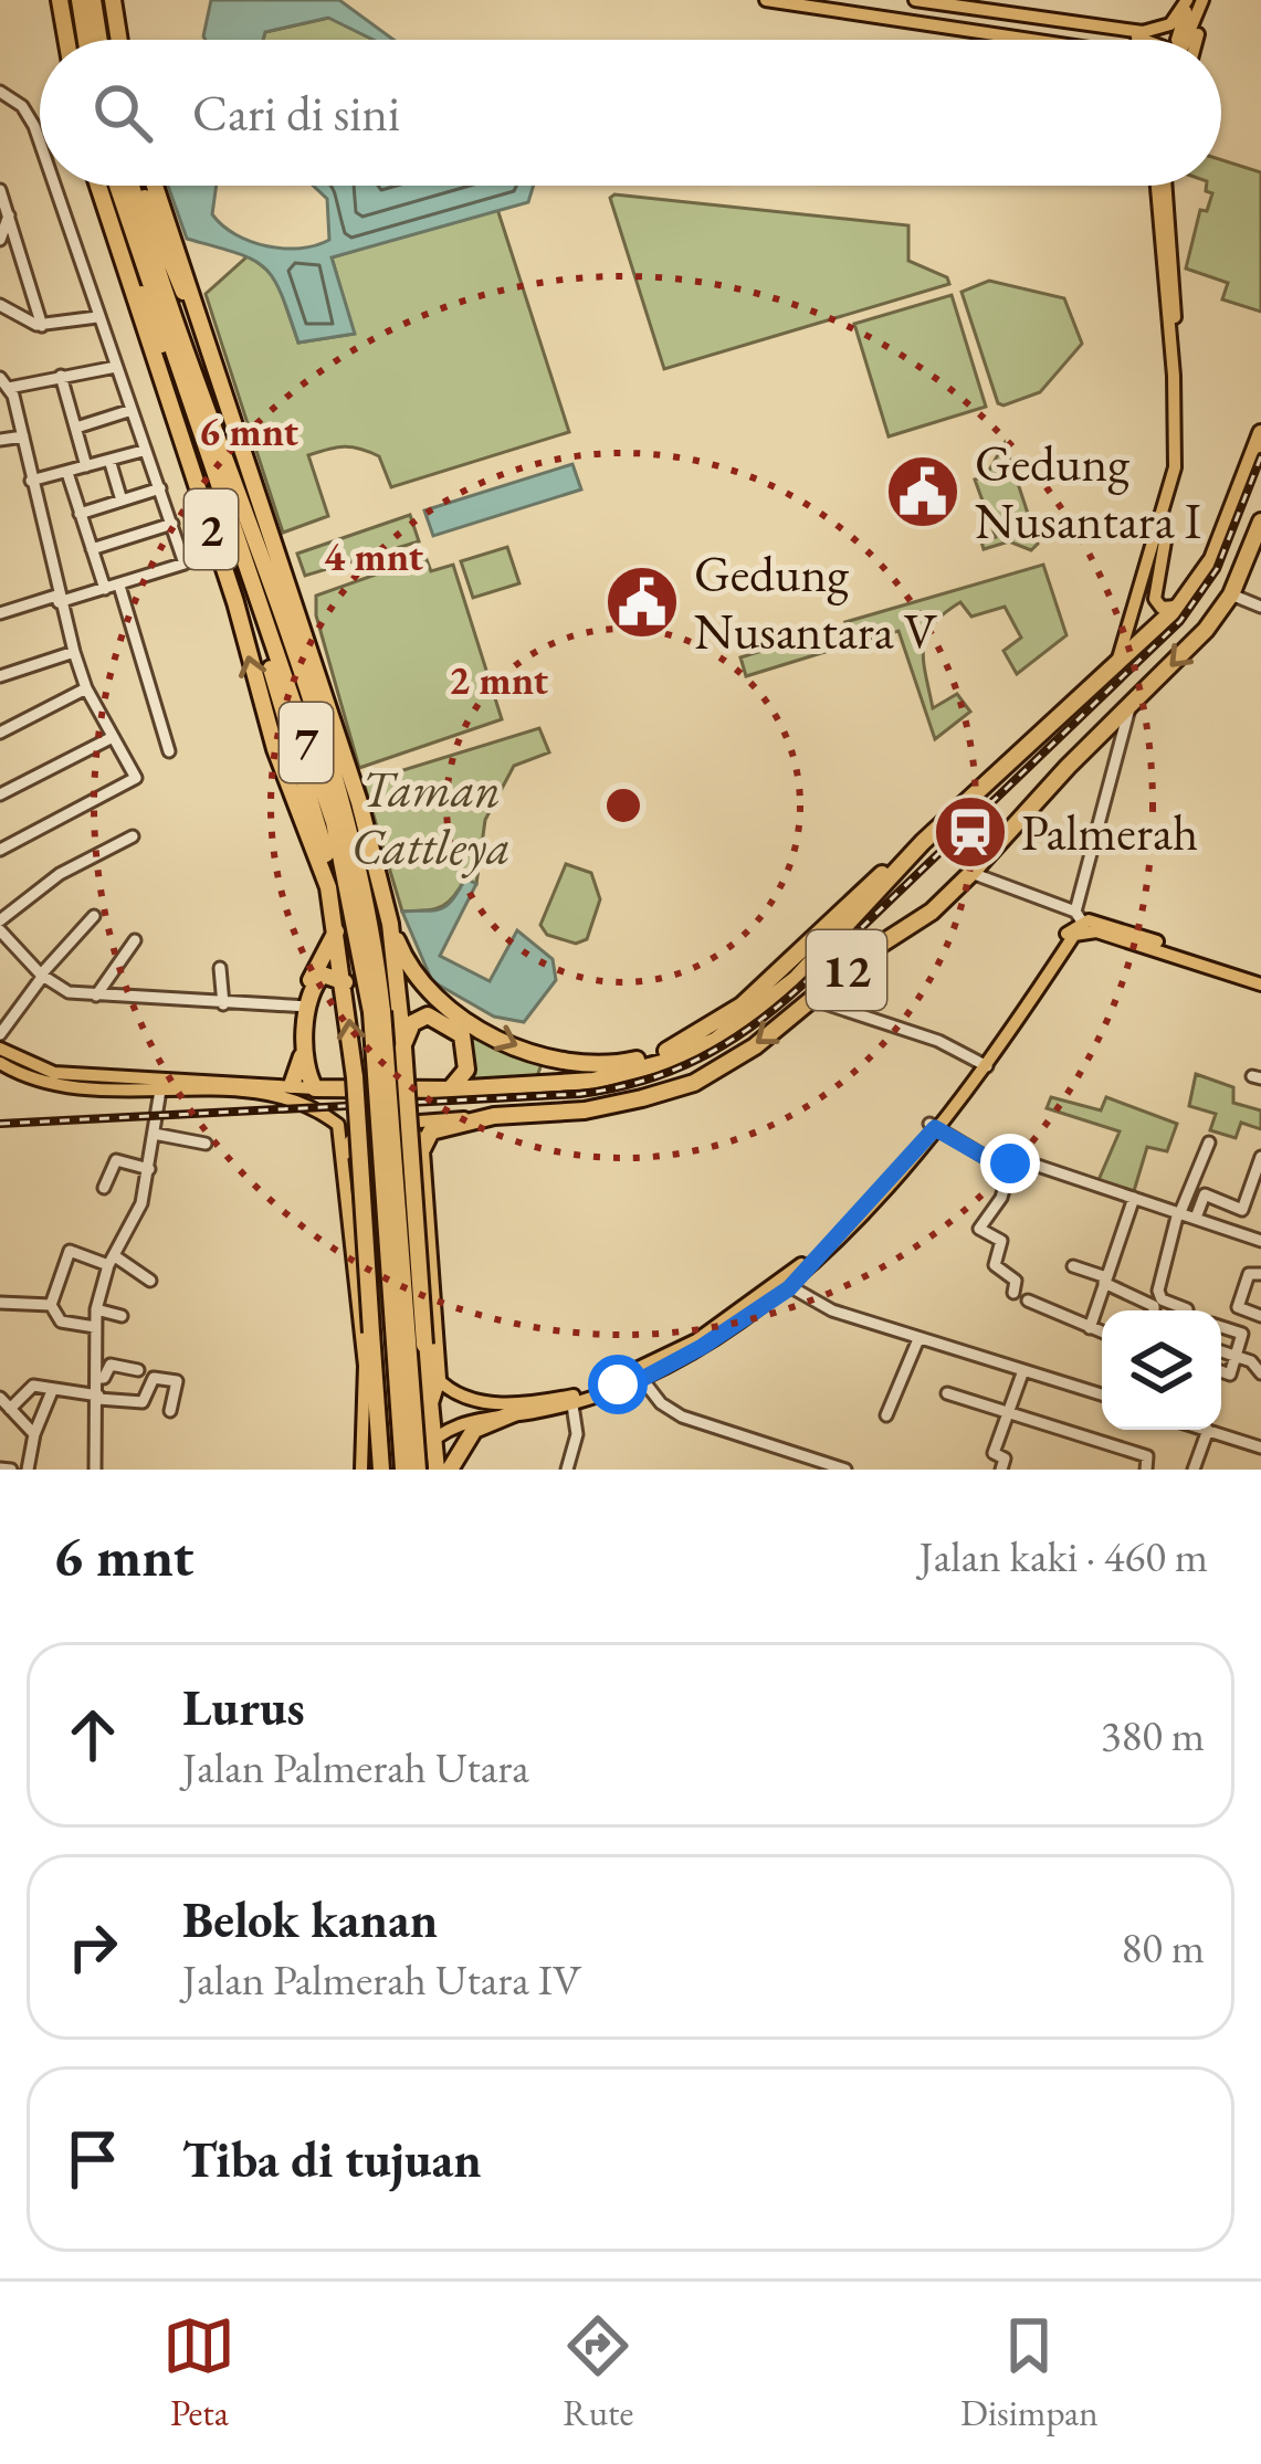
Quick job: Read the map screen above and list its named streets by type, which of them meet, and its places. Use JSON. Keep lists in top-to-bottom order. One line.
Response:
{"streets":{"highway":["2","7","12"]},"parks":["Taman Cattleya"],"places":{"public building":["Gedung Nusantara I","Gedung Nusantara V"],"station":["Palmerah"]},"page":{"search":"Cari di sini","heading":["6 mnt","Jalan kaki · 460 m"],"list":[["Lurus","Jalan Palmerah Utara","380 m"],["Belok kanan","Jalan Palmerah Utara IV","80 m"],"Tiba di tujuan"],"nav":["Peta","Rute","Disimpan"]},"rings":["6 mnt","4 mnt","2 mnt"]}
